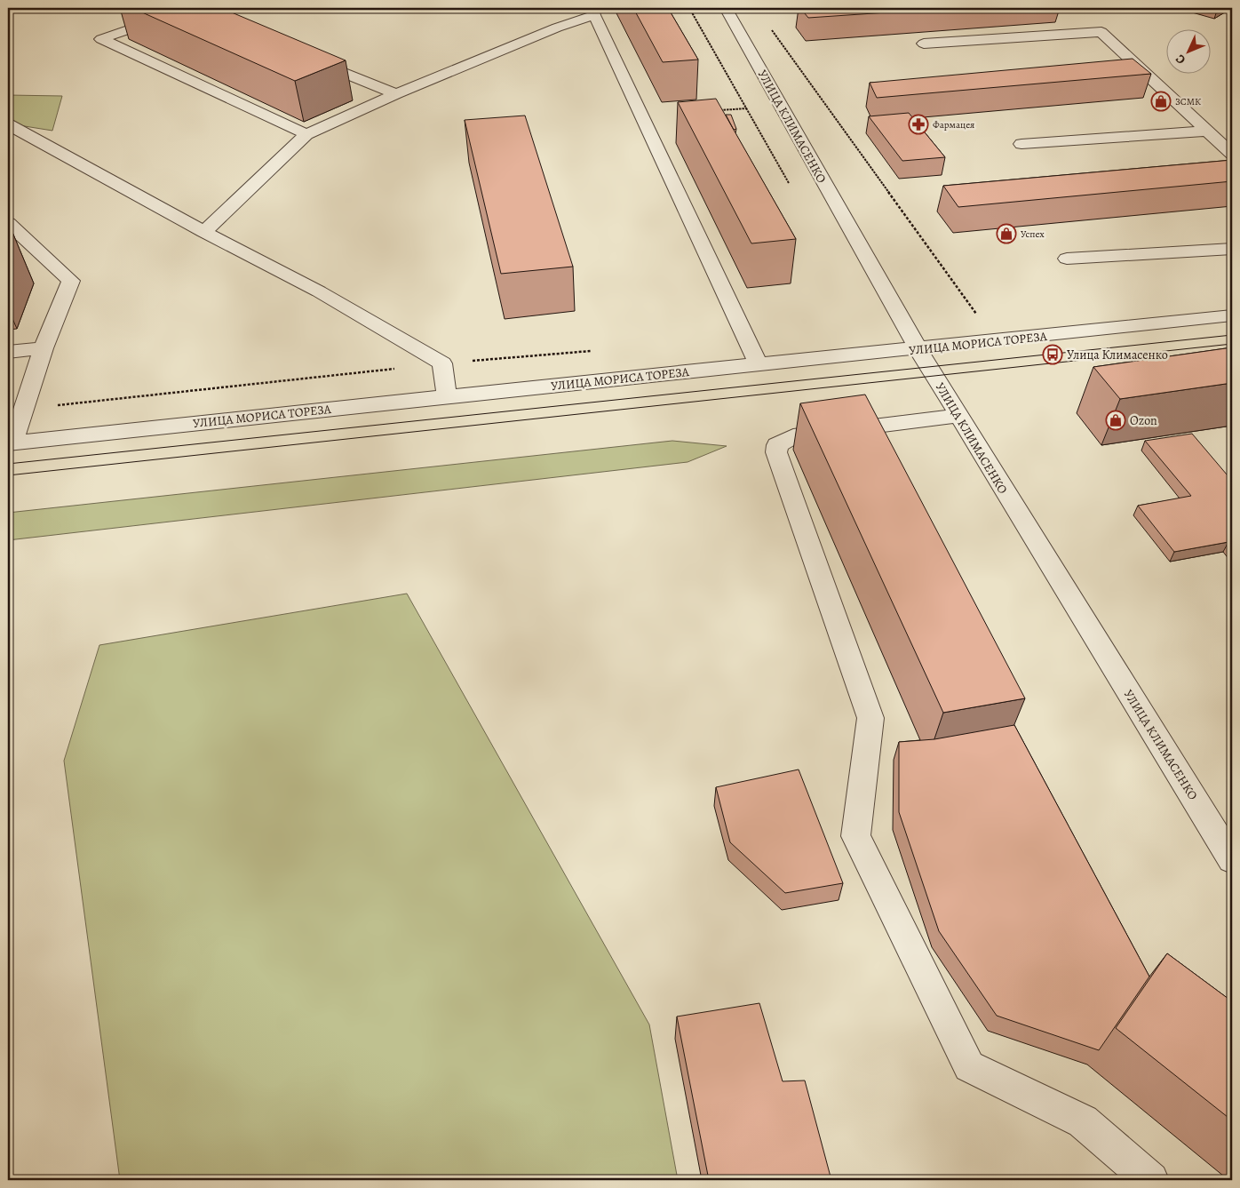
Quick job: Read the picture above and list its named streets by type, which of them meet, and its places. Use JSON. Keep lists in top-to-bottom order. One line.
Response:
{"streets":{"street":["УЛИЦА КЛИМАСЕНКО","УЛИЦА МОРИСА ТОРЕЗА"]},"crossings":[["УЛИЦА КЛИМАСЕНКО","УЛИЦА МОРИСА ТОРЕЗА"]],"places":{"shop":["ЗСМК","Успех","Ozon"],"pharmacy":["Фармацея"],"bus stop":["Улица Климасенко"]},"north":"bottom left"}
